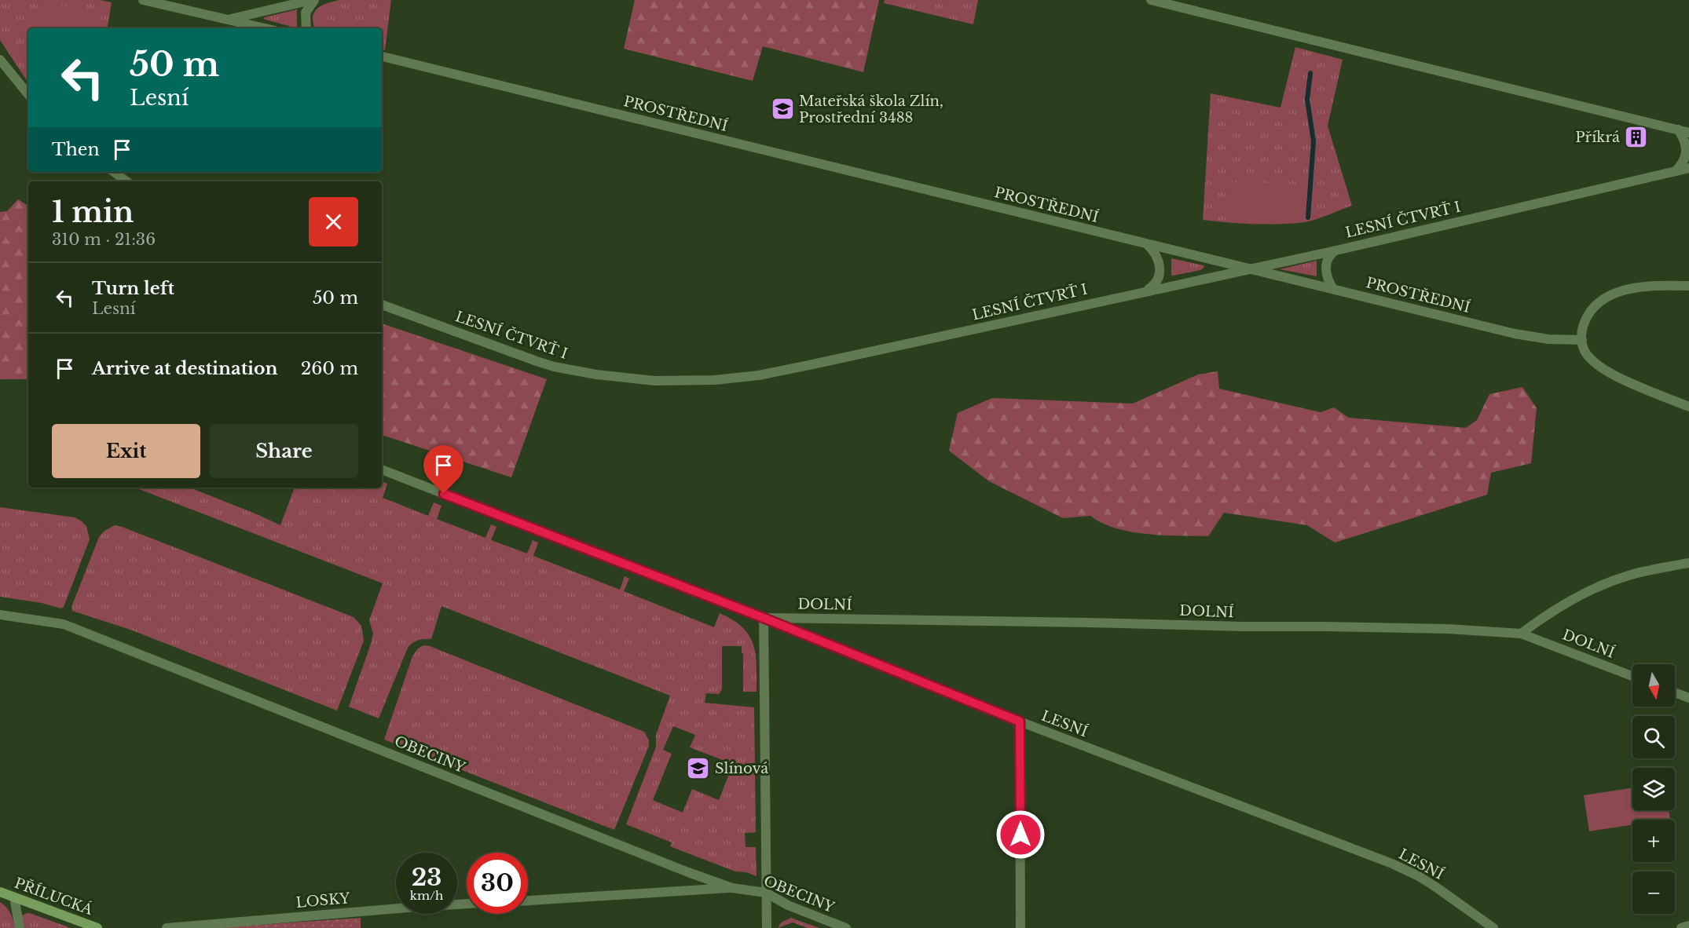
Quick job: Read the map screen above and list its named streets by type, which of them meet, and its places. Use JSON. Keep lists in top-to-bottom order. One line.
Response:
{"streets":{"street":["PROSTŘEDNÍ","LESNÍ ČTVRŤ I","DOLNÍ","LESNÍ","OBECINY","PŘÍLUCKÁ","LOSKY"]},"crossings":[["PROSTŘEDNÍ","LESNÍ ČTVRŤ I"],["DOLNÍ","LESNÍ"]],"places":{"school or university":["Mateřská škola Zlín, Prostřední 3488","Slínová"],"building":["Příkrá"]},"north":"bottom","page":{"turn":["50 m","Lesní"],"then":"Then","heading":["1 min","310 m · 21:36"],"list":[{"name":"Turn left","note":"Lesní","value":"50 m"},{"name":"Arrive at destination","value":"260 m"}],"buttons":["Exit","Share"],"map_buttons":["+","−"],"speed":"23 km/h","limit":"30"}}
